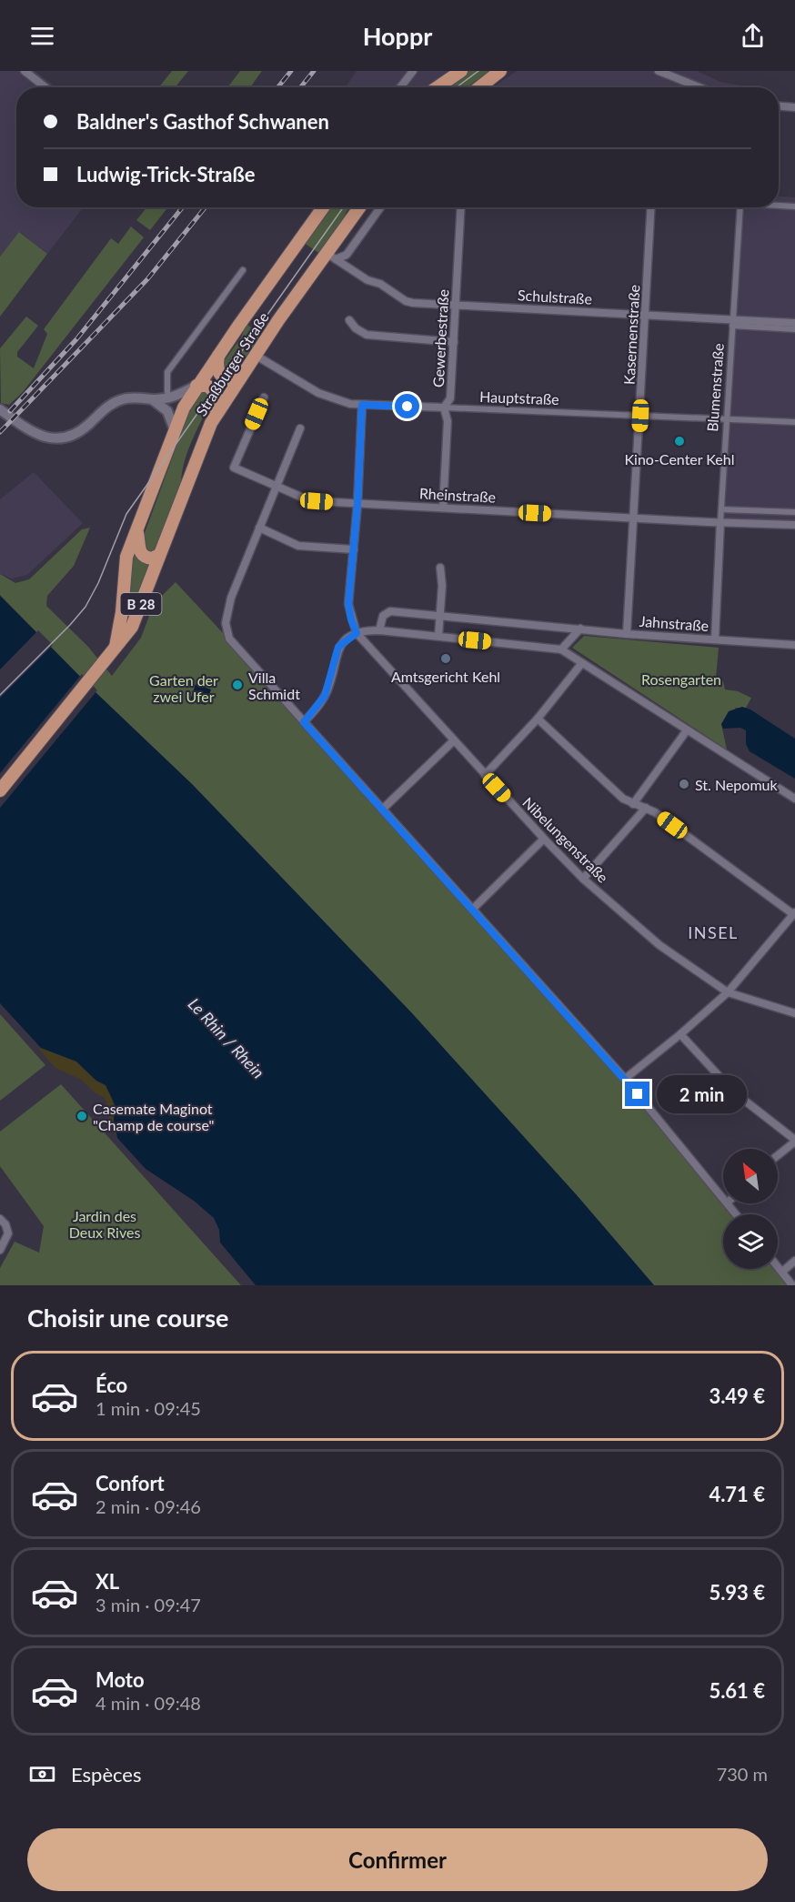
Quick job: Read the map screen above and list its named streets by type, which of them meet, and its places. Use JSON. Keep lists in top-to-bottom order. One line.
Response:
{"streets":{"main road":["Straßburger Straße","B 28"],"street":["Schulstraße","Kasernenstraße","Gewerbestraße","Blumenstraße","Hauptstraße","Rheinstraße","Jahnstraße","Nibelungenstraße"]},"crossings":[["Schulstraße","Kasernenstraße"],["Schulstraße","Gewerbestraße"],["Schulstraße","Straßburger Straße"],["Schulstraße","Blumenstraße"],["Kasernenstraße","Hauptstraße"],["Kasernenstraße","Rheinstraße"],["Kasernenstraße","Jahnstraße"],["Gewerbestraße","Hauptstraße"],["Gewerbestraße","Rheinstraße"],["Straßburger Straße","Hauptstraße"],["Blumenstraße","Hauptstraße"],["Blumenstraße","Rheinstraße"],["Blumenstraße","Jahnstraße"]],"districts":["INSEL"],"water":["Le Rhin / Rhein"],"parks":["Rosengarten","Garten der zwei Ufer","Jardin des Deux Rives"],"places":["Kino-Center Kehl","Amtsgericht Kehl","Villa Schmidt","St. Nepomuk","Casemate Maginot \"Champ de course\""],"north":"top left","page":{"header":"Hoppr","banner":["Baldner's Gasthof Schwanen","Ludwig-Trick-Straße"],"bubble":"2 min","heading":"Choisir une course","list":[{"name":"Éco","note":"1 min · 09:45","value":"3.49 €"},{"name":"Confort","note":"2 min · 09:46","value":"4.71 €"},{"name":"XL","note":"3 min · 09:47","value":"5.93 €"},{"name":"Moto","note":"4 min · 09:48","value":"5.61 €"}],"pay":["Espèces","730 m"],"buttons":"Confirmer"}}
